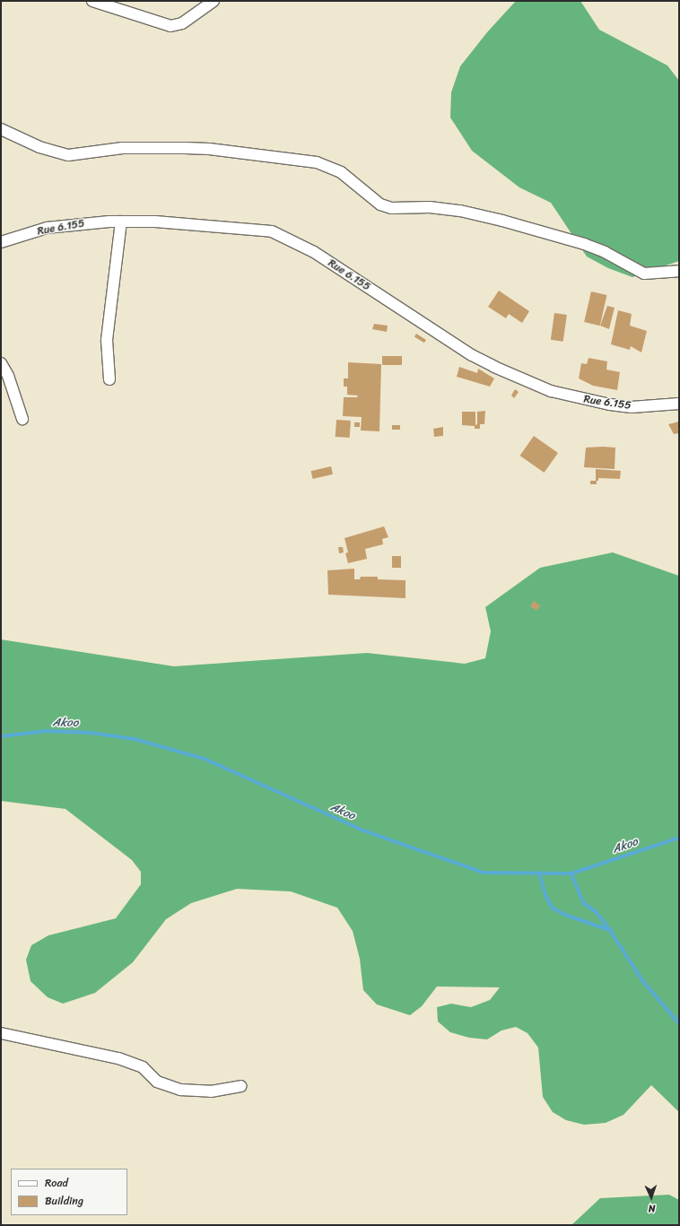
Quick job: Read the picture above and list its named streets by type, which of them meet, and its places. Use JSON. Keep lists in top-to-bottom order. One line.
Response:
{"streets":{"street":["Rue 6.155"]},"water":["Akoo"],"legend":["Road","Building"],"north":"bottom"}
